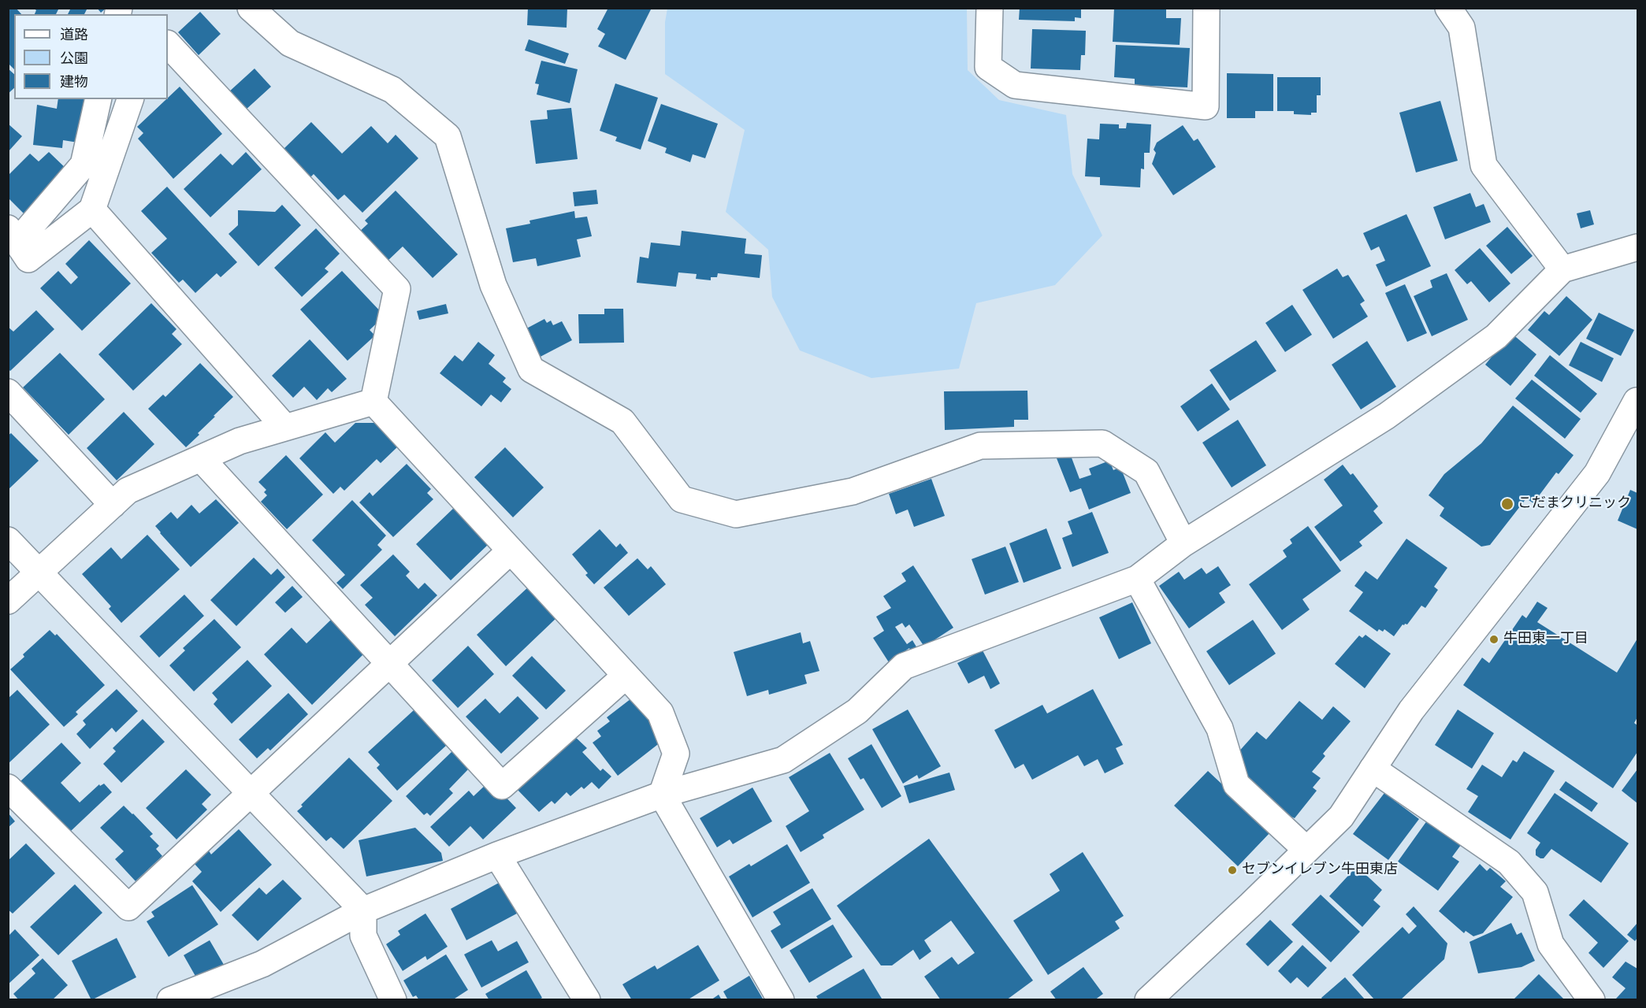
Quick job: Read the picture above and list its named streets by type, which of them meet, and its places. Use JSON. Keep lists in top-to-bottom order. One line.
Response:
{"places":["こだまクリニック","牛田東一丁目","セブンイレブン牛田東店"],"legend":["道路","公園","建物"]}
